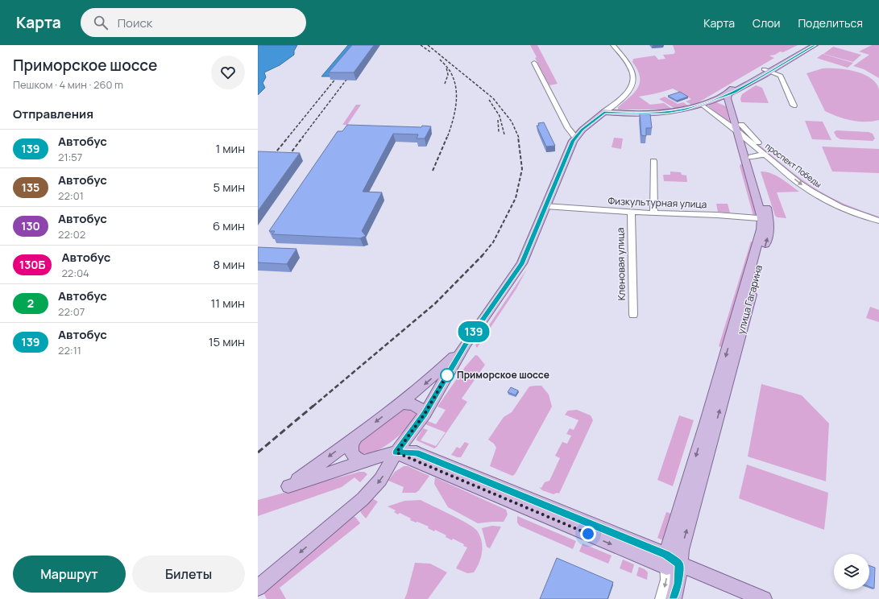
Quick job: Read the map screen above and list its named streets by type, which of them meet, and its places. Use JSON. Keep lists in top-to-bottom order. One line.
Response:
{"streets":{"main road":["улица Гагарина"],"street":["проспект Победы","Физкультурная улица","Кленовая улица"]},"crossings":[["проспект Победы","улица Гагарина"],["Физкультурная улица","Кленовая улица"],["Физкультурная улица","улица Гагарина"]],"places":["Приморское шоссе"],"lines":["bus line 139"],"page":{"header":"Карта","search":"Поиск","nav":["Карта","Слои","Поделиться"],"heading":[["Приморское шоссе","Пешком · 4 мин · 260 m"],"Отправления"],"on_map":"139","list":[{"mark":"139","name":"Автобус","note":"21:57","value":"1 мин"},{"mark":"135","name":"Автобус","note":"22:01","value":"5 мин"},{"mark":"130","name":"Автобус","note":"22:02","value":"6 мин"},{"mark":"130Б","name":"Автобус","note":"22:04","value":"8 мин"},{"mark":"2","name":"Автобус","note":"22:07","value":"11 мин"},{"mark":"139","name":"Автобус","note":"22:11","value":"15 мин"}],"buttons":["Маршрут","Билеты"]}}
